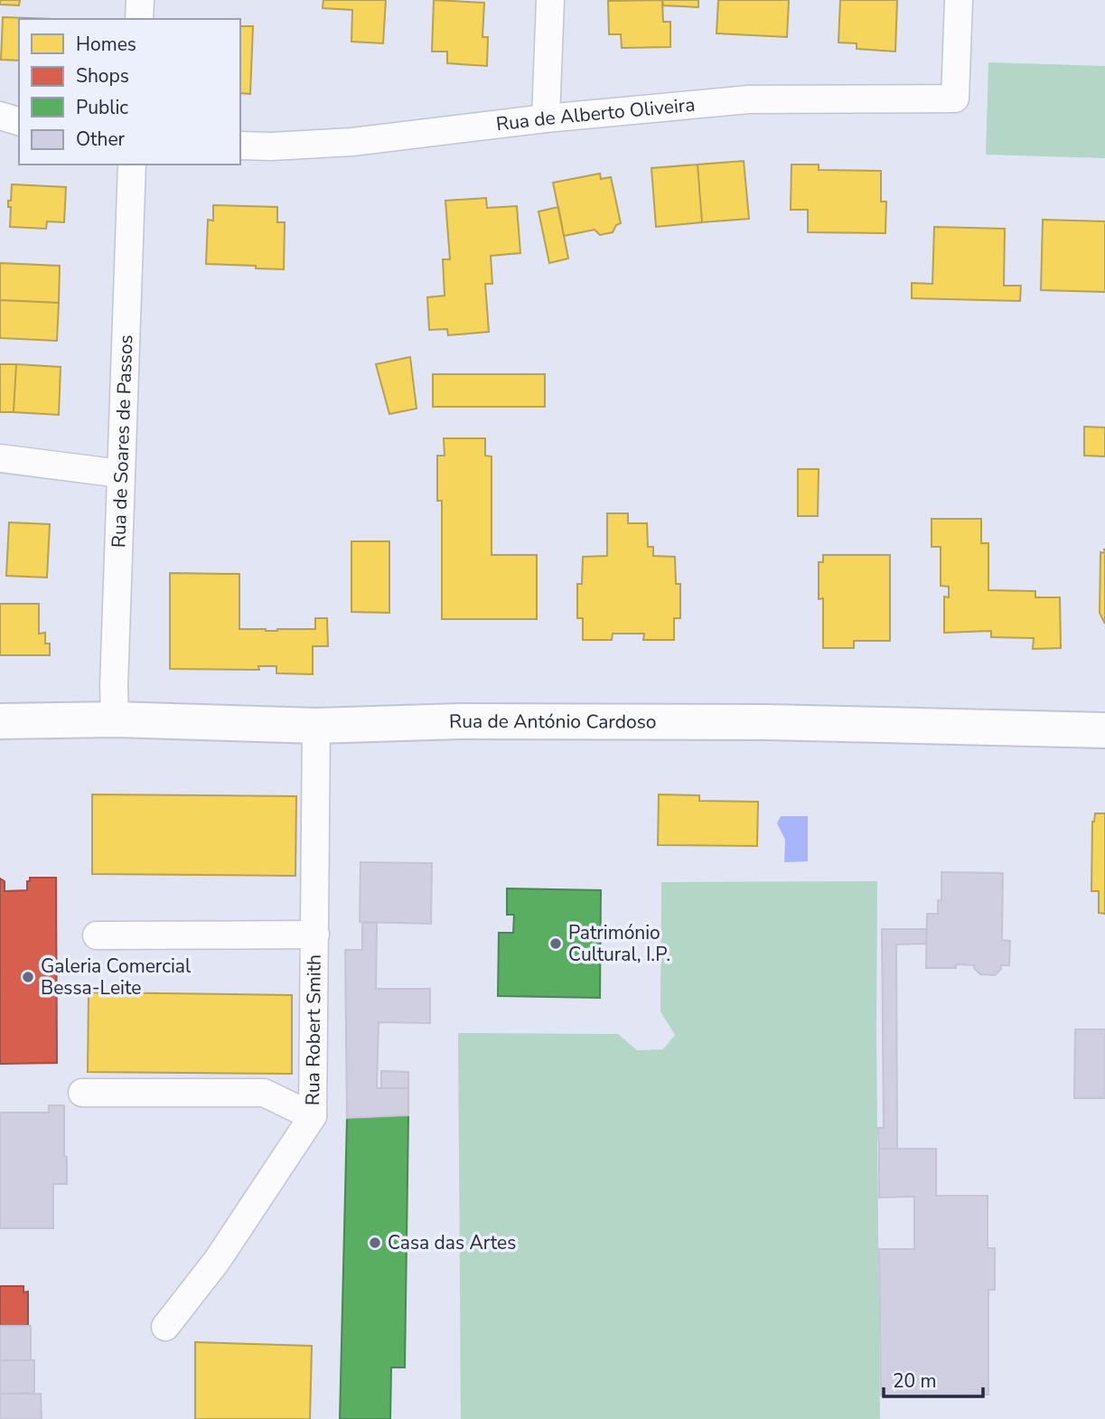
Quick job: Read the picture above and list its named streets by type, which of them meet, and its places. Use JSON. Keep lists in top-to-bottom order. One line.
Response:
{"streets":{"street":["Rua de Alberto Oliveira","Rua de Soares de Passos","Rua de António Cardoso","Rua Robert Smith"]},"crossings":[["Rua de Soares de Passos","Rua de António Cardoso"],["Rua de António Cardoso","Rua Robert Smith"]],"places":["Património Cultural, I.P.","Galeria Comercial Bessa-Leite","Casa das Artes"],"legend":["Homes","Shops","Public","Other"],"scale_bar":"20 m"}
